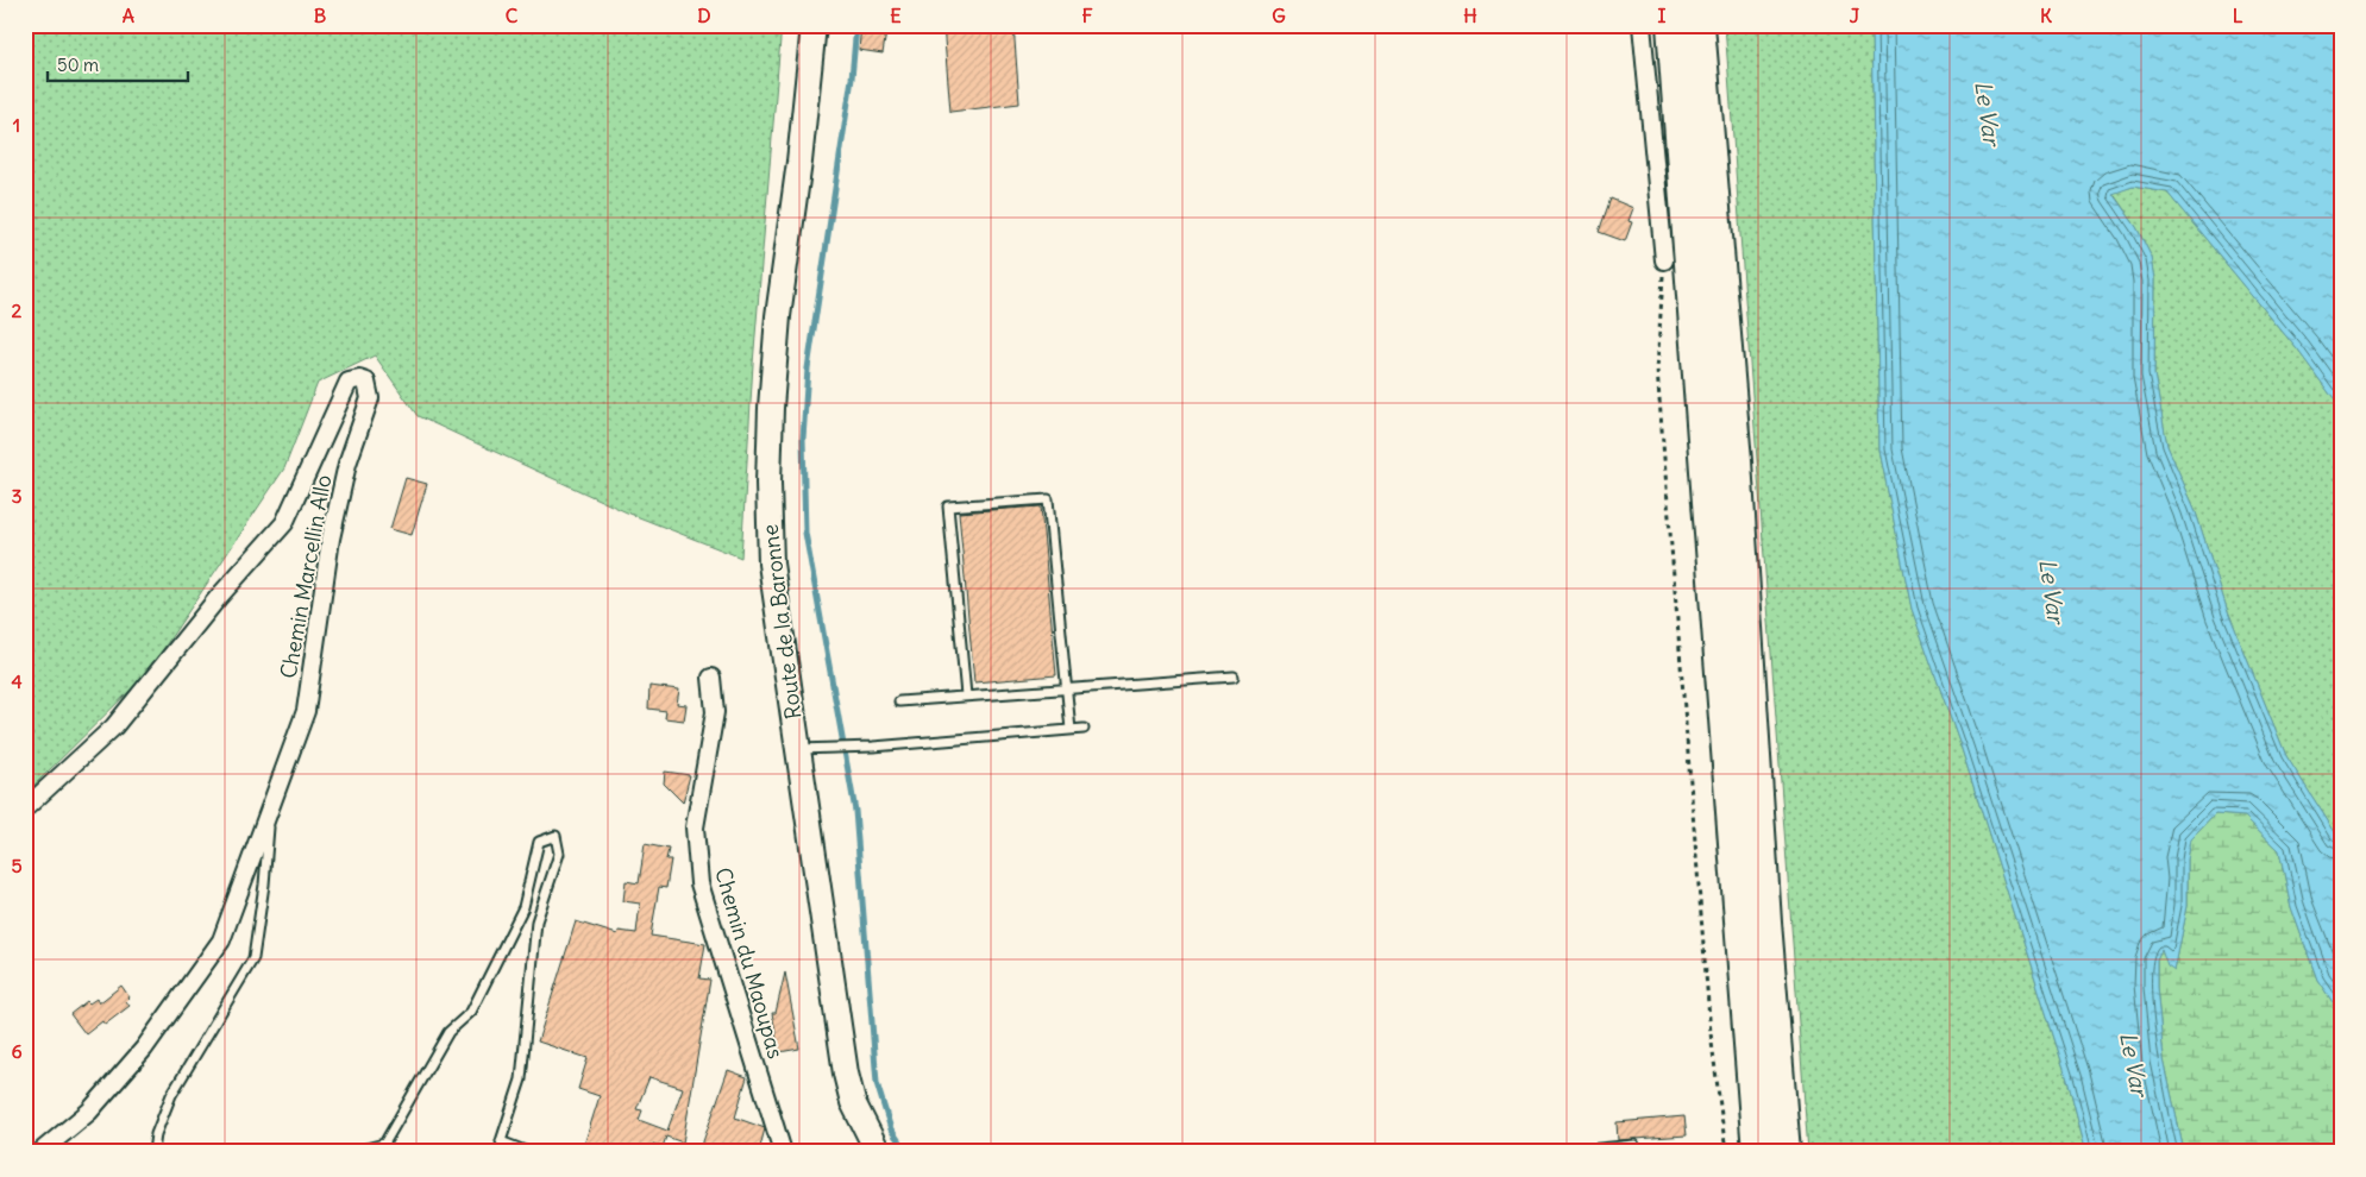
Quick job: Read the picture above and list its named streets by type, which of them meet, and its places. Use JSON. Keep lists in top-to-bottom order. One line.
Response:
{"streets":{"main road":["Route de la Baronne"],"street":["Chemin Marcellin Allo","Chemin du Maoupas"]},"water":["Le Var"],"scale_bar":"50 m","grid":{"columns":["A","B","C","D","E","F","G","H","I","J","K","L"],"rows":["1","2","3","4","5","6"]}}
